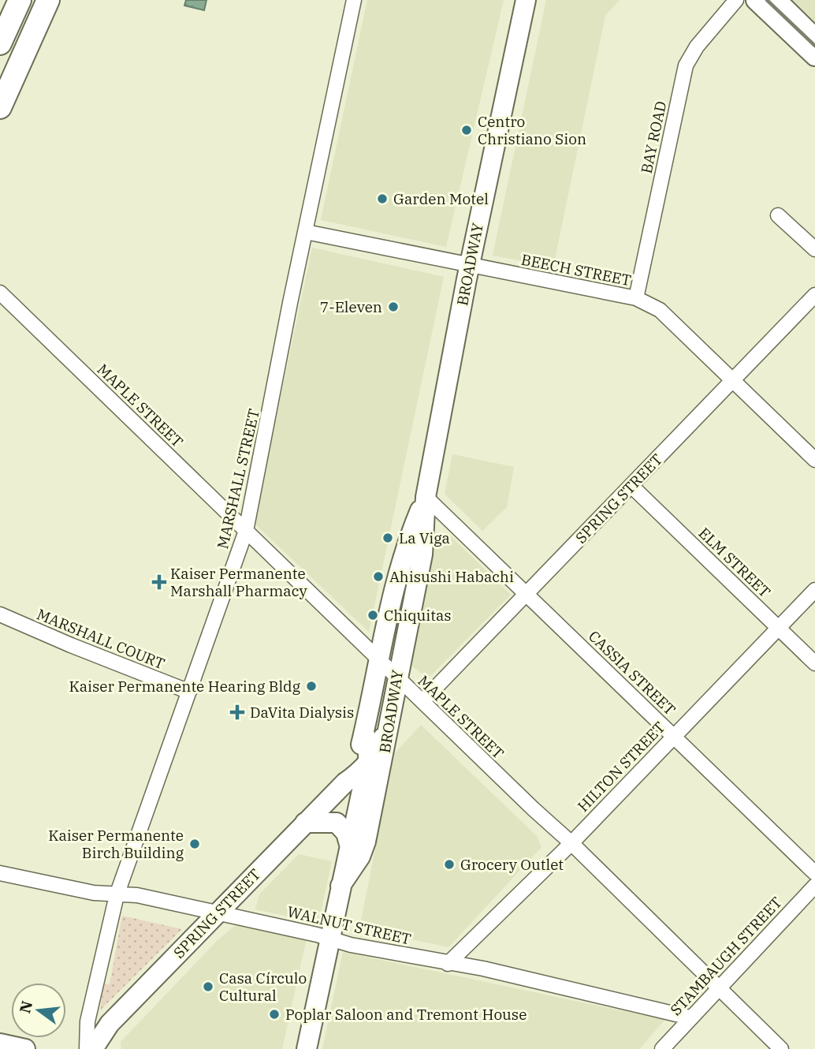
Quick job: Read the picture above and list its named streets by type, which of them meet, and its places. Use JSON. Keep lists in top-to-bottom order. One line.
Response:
{"streets":{"street":["BAY ROAD","BROADWAY","BEECH STREET","MAPLE STREET","MARSHALL STREET","SPRING STREET","ELM STREET","MARSHALL COURT","CASSIA STREET","HILTON STREET","WALNUT STREET","STAMBAUGH STREET"]},"crossings":[["BAY ROAD","BEECH STREET"],["BROADWAY","BEECH STREET"],["BROADWAY","MAPLE STREET"],["BROADWAY","SPRING STREET"],["BROADWAY","CASSIA STREET"],["BROADWAY","WALNUT STREET"],["BEECH STREET","MARSHALL STREET"],["BEECH STREET","SPRING STREET"],["MAPLE STREET","MARSHALL STREET"],["MAPLE STREET","SPRING STREET"],["MAPLE STREET","HILTON STREET"],["MAPLE STREET","STAMBAUGH STREET"],["MARSHALL STREET","MARSHALL COURT"],["MARSHALL STREET","WALNUT STREET"],["SPRING STREET","ELM STREET"],["SPRING STREET","CASSIA STREET"],["SPRING STREET","WALNUT STREET"],["ELM STREET","HILTON STREET"],["CASSIA STREET","HILTON STREET"],["HILTON STREET","WALNUT STREET"],["WALNUT STREET","STAMBAUGH STREET"]],"places":{"other":["Centro Christiano Sion","Garden Motel","7-Eleven","La Viga","Ahisushi Habachi","Chiquitas","Kaiser Permanente Hearing Bldg","Kaiser Permanente Birch Building","Grocery Outlet","Casa Círculo Cultural","Poplar Saloon and Tremont House"],"health":["Kaiser Permanente Marshall Pharmacy","DaVita Dialysis"]},"north":"left"}
